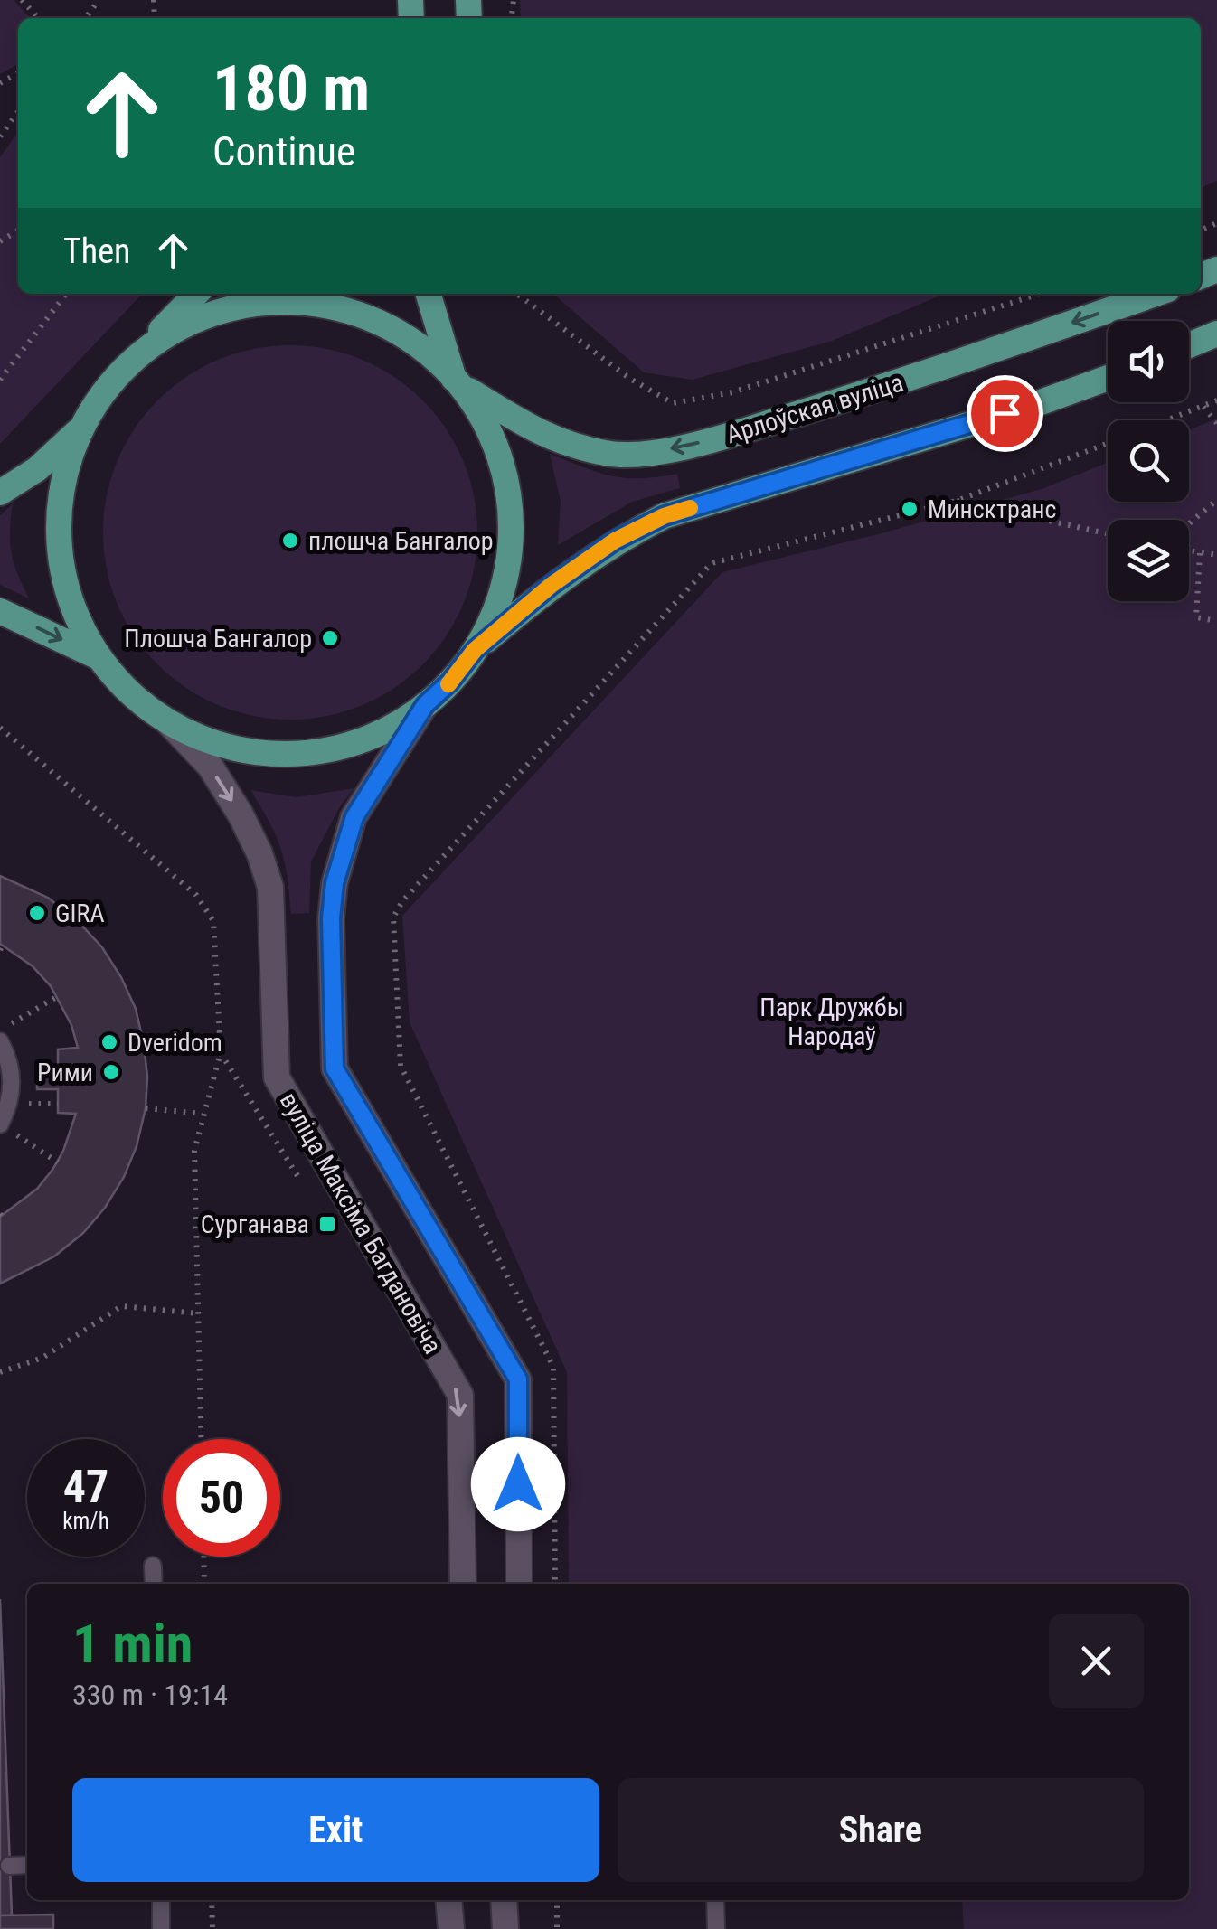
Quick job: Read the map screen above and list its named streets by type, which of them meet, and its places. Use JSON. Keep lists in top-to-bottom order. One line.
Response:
{"streets":{"main road":["Арлоўская вуліца","вуліца Максіма Багдановіча"]},"parks":["Парк Дружбы Народаў"],"places":{"other":["Минсктранс","плошча Бангалор","Плошча Бангалор","GIRA","Dveridom","Рими"],"transit":["Сурганава"]},"page":{"turn":["180 m","Continue"],"then":"Then","speed":"47 km/h","limit":"50","heading":["1 min","330 m · 19:14"],"buttons":["Exit","Share"]}}
